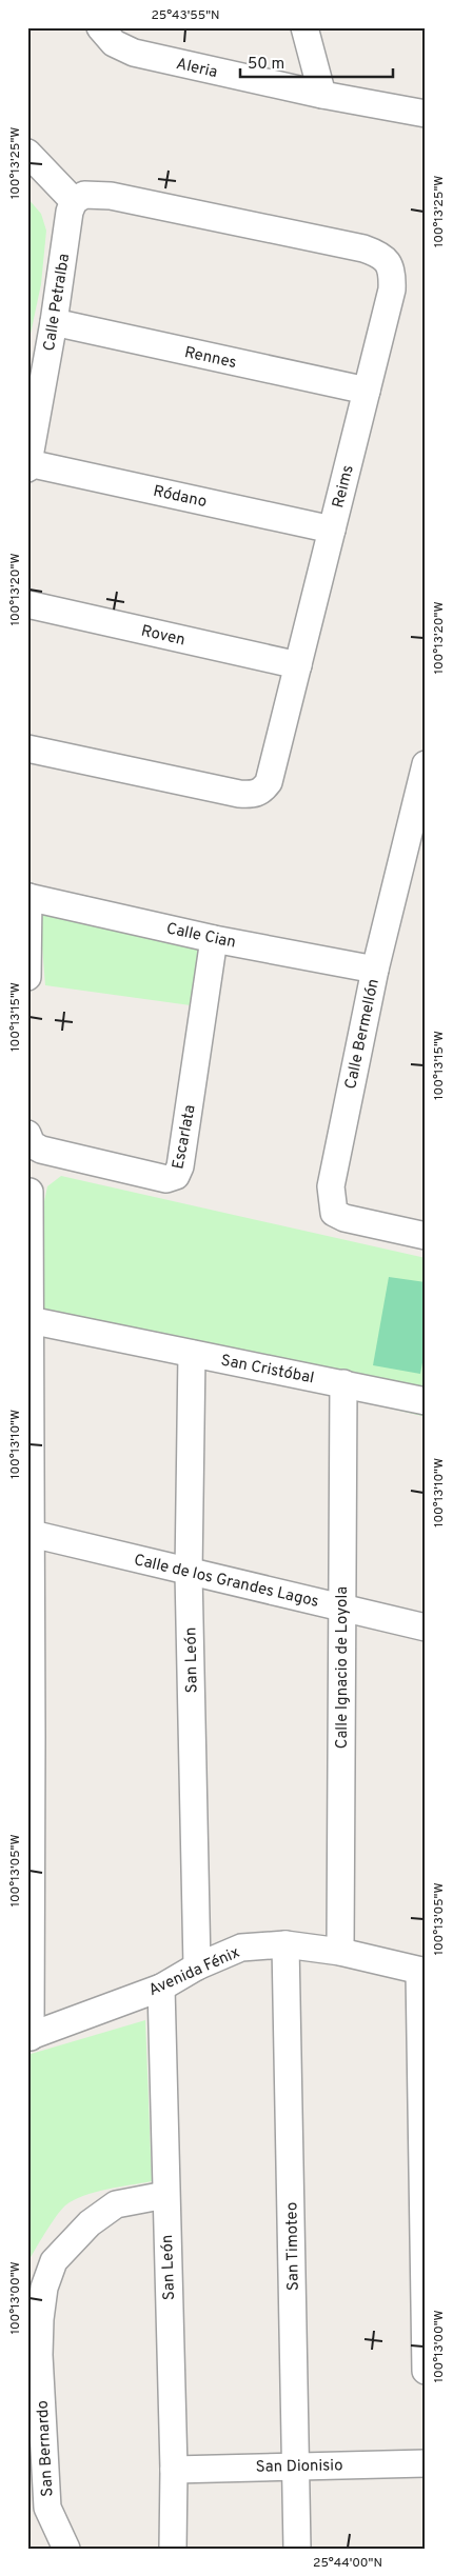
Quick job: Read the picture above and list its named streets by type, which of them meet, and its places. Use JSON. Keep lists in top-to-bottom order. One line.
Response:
{"streets":{"street":["Aleria","Calle Petralba","Rennes","Reims","Ródano","Roven","Calle Cian","Calle Bermellón","Escarlata","San Cristóbal","Calle de los Grandes Lagos","San León","Calle Ignacio de Loyola","Avenida Fénix","San Timoteo","San Bernardo","San Dionisio"]},"crossings":[["Calle Petralba","Rennes"],["Calle Petralba","Reims"],["Calle Petralba","Ródano"],["Rennes","Reims"],["Reims","Ródano"],["Reims","Roven"],["Calle Cian","Calle Bermellón"],["Calle Cian","Escarlata"],["San Cristóbal","San León"],["San Cristóbal","Calle Ignacio de Loyola"],["Calle de los Grandes Lagos","San León"],["Calle de los Grandes Lagos","Calle Ignacio de Loyola"],["San León","Avenida Fénix"],["San León","San Bernardo"],["San León","San Dionisio"],["Calle Ignacio de Loyola","Avenida Fénix"],["Avenida Fénix","San Timoteo"],["San Timoteo","San Dionisio"]],"scale_bar":"50 m","coordinates":["25°43'55\"N","100°13'25\"W","100°13'20\"W","100°13'15\"W","100°13'10\"W","100°13'05\"W","100°13'00\"W","25°44'00\"N"]}
